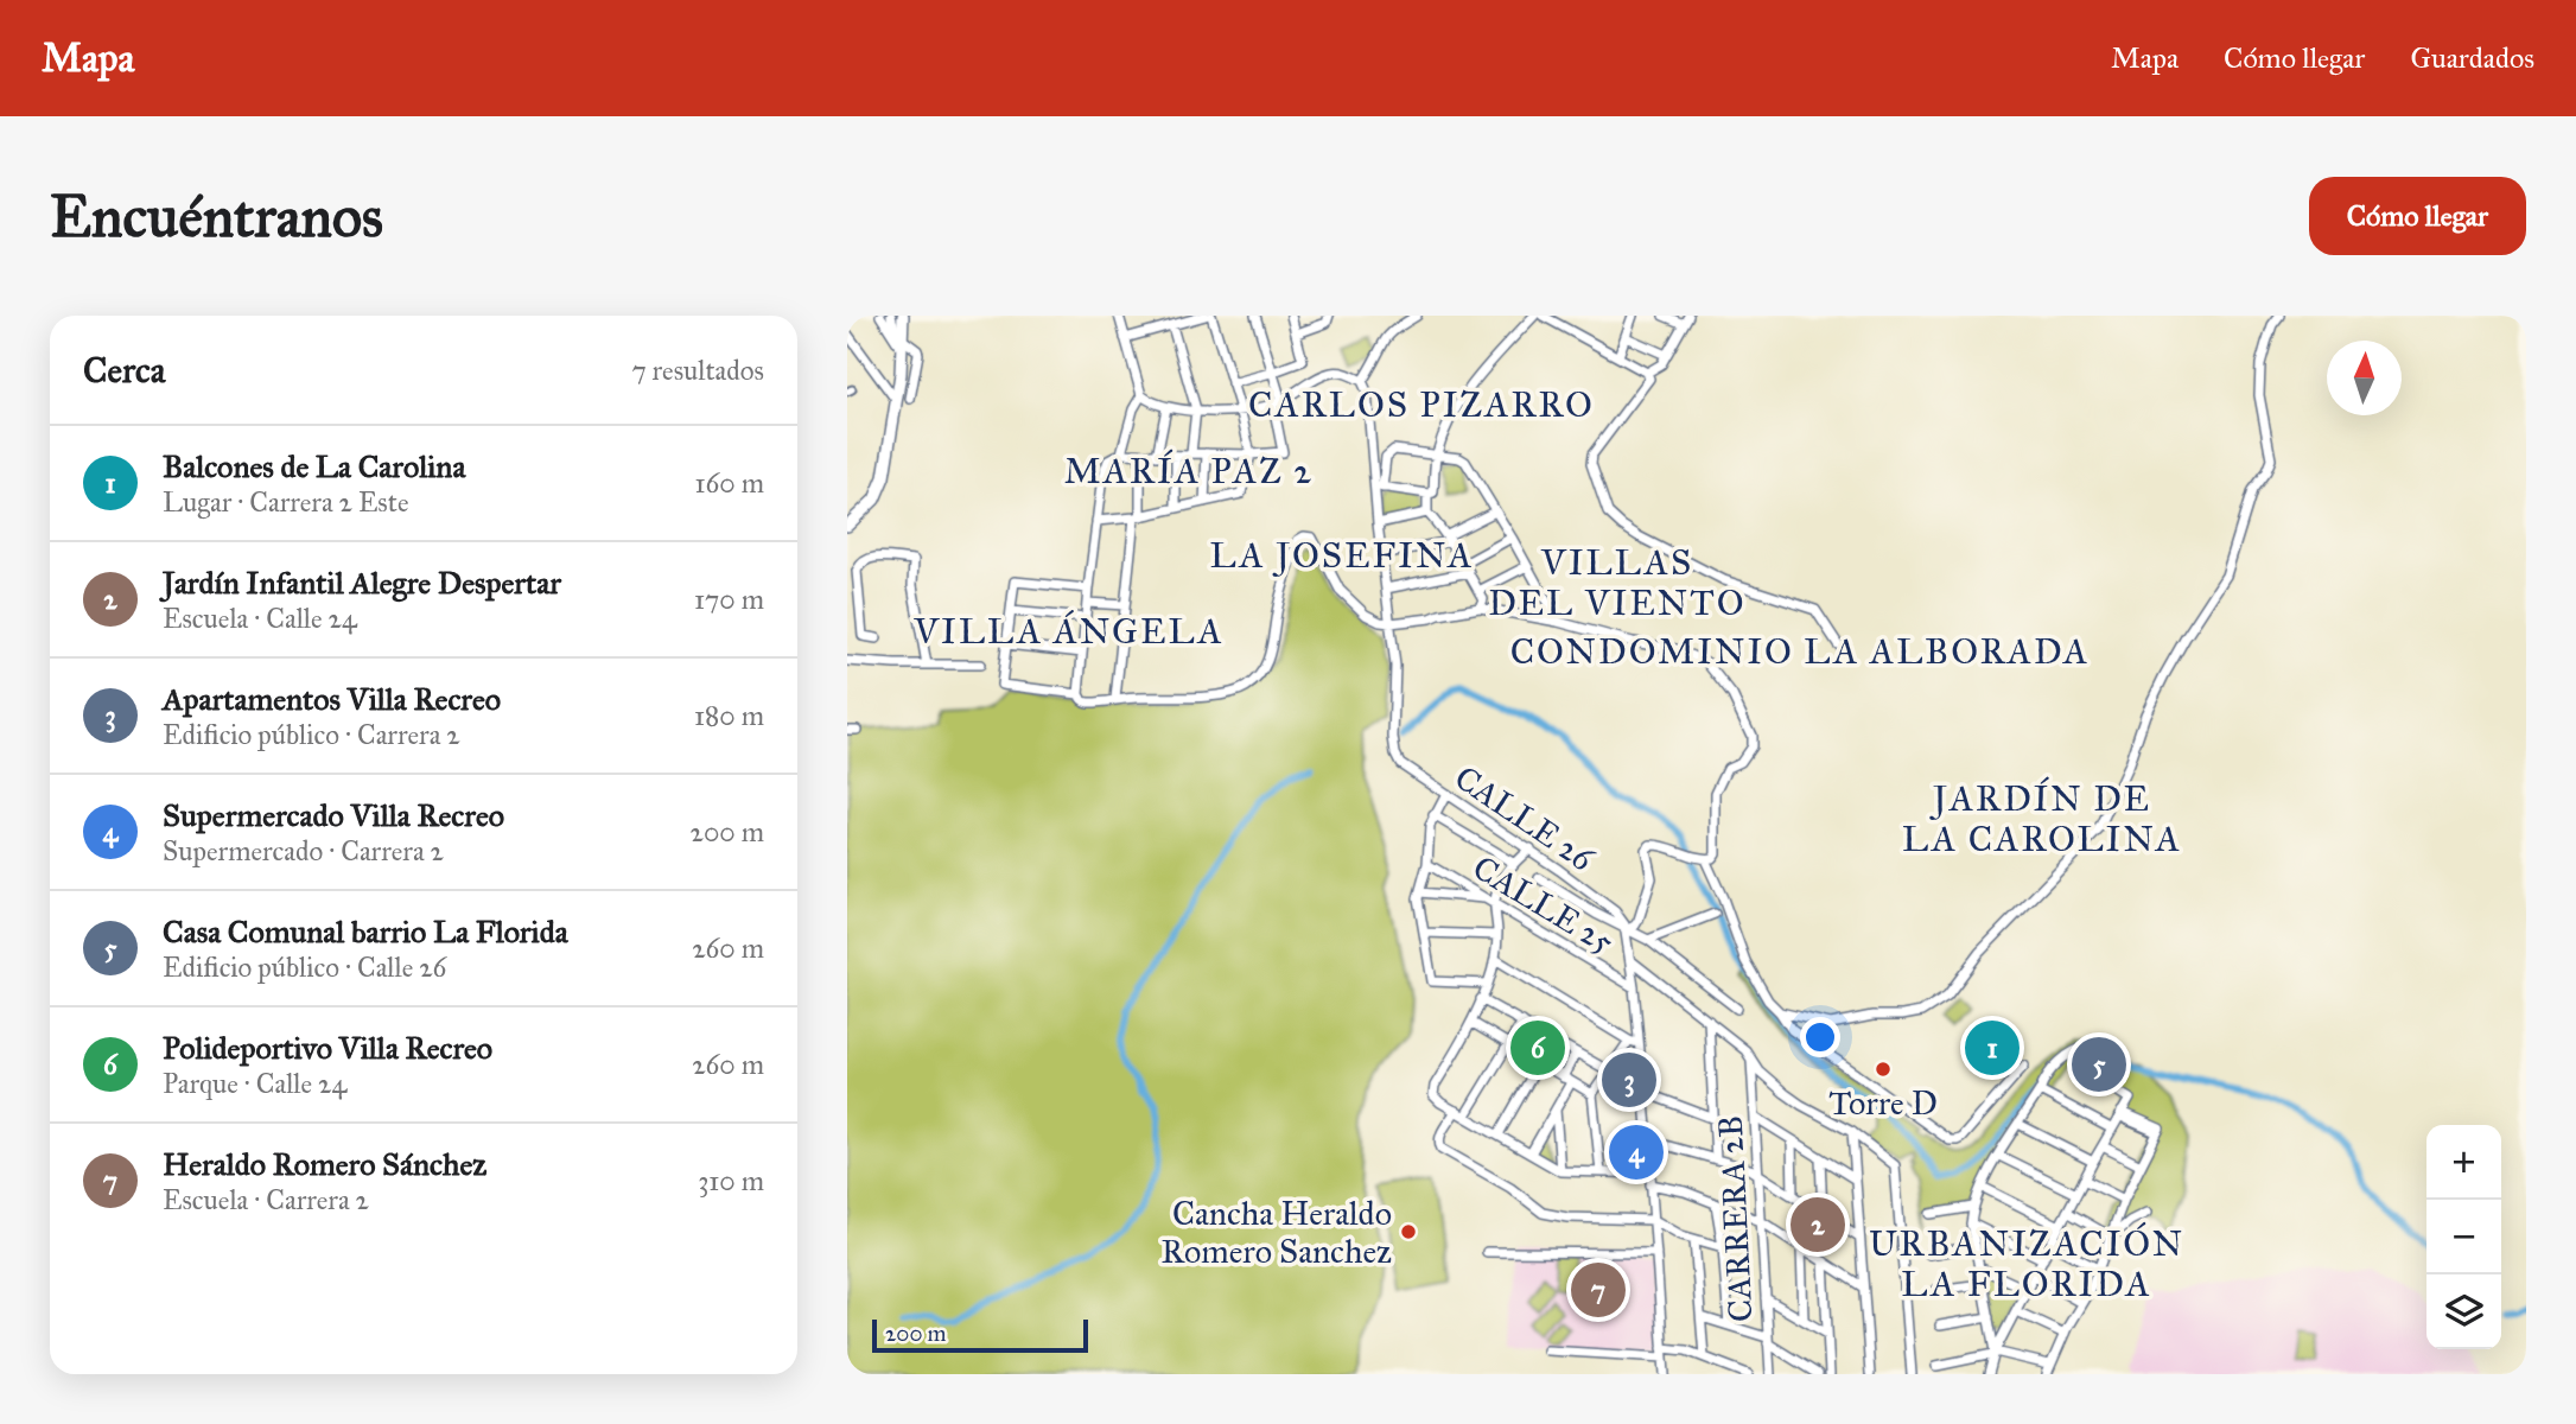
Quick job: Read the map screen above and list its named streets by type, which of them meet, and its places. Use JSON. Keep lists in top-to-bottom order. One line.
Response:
{"streets":{"street":["CALLE 26","CALLE 25","CARRERA 2B"]},"crossings":[["CALLE 25","CARRERA 2B"]],"districts":["CARLOS PIZARRO","MARÍA PAZ 2","LA JOSEFINA","VILLAS DEL VIENTO","VILLA ÁNGELA","CONDOMINIO LA ALBORADA","JARDÍN DE LA CAROLINA","URBANIZACIÓN LA FLORIDA"],"places":["Torre D","Cancha Heraldo Romero Sanchez"],"scale_bar":"200 m","north":"top","page":{"header":"Mapa","nav":["Mapa","Cómo llegar","Guardados"],"buttons":"Cómo llegar","title":"Encuéntranos","heading":["Cerca","7 resultados"],"list":[{"mark":"1","name":"Balcones de La Carolina","note":"Lugar · Carrera 2 Este","value":"160 m"},{"mark":"2","name":"Jardín Infantil Alegre Despertar","note":"Escuela · Calle 24","value":"170 m"},{"mark":"3","name":"Apartamentos Villa Recreo","note":"Edificio público · Carrera 2","value":"180 m"},{"mark":"4","name":"Supermercado Villa Recreo","note":"Supermercado · Carrera 2","value":"200 m"},{"mark":"5","name":"Casa Comunal barrio La Florida","note":"Edificio público · Calle 26","value":"260 m"},{"mark":"6","name":"Polideportivo Villa Recreo","note":"Parque · Calle 24","value":"260 m"},{"mark":"7","name":"Heraldo Romero Sánchez","note":"Escuela · Carrera 2","value":"310 m"}],"pins":["1","6","5","3","4","2","7"],"map_buttons":["+","−"],"scale":"200 m"}}
